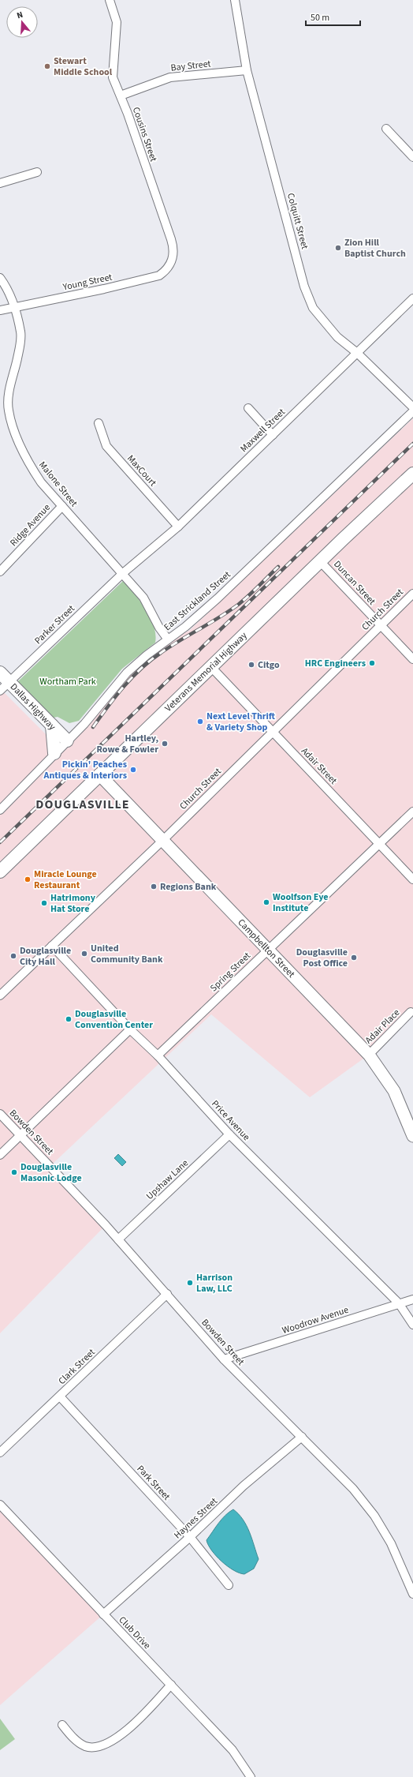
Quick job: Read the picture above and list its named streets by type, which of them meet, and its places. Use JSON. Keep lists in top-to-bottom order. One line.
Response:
{"streets":{"main road":["Veterans Memorial Highway","Dallas Highway","Campbellton Street"],"street":["Bay Street","Cousins Street","Colquitt Street","Young Street","Maxwell Street","MaxCourt","Malone Street","Ridge Avenue","Duncan Street","East Strickland Street","Church Street","Parker Street","Adair Street","Spring Street","Adair Place","Price Avenue","Bowden Street","Upshaw Lane","Woodrow Avenue","Clark Street","Park Street","Haynes Street","Club Drive"]},"crossings":[["Bay Street","Cousins Street"],["Bay Street","Colquitt Street"],["Cousins Street","Young Street"],["Colquitt Street","Maxwell Street"],["Young Street","Malone Street"],["Maxwell Street","MaxCourt"],["Maxwell Street","Malone Street"],["Maxwell Street","Parker Street"],["Malone Street","Ridge Avenue"],["Malone Street","East Strickland Street"],["Malone Street","Parker Street"],["Duncan Street","Church Street"],["Duncan Street","Veterans Memorial Highway"],["East Strickland Street","Dallas Highway"],["Church Street","Adair Street"],["Church Street","Campbellton Street"],["Church Street","Price Avenue"],["Parker Street","Dallas Highway"],["Veterans Memorial Highway","Adair Street"],["Veterans Memorial Highway","Campbellton Street"],["Adair Street","Spring Street"],["Campbellton Street","Spring Street"],["Campbellton Street","Adair Place"],["Spring Street","Price Avenue"],["Price Avenue","Upshaw Lane"],["Price Avenue","Woodrow Avenue"],["Bowden Street","Upshaw Lane"],["Bowden Street","Woodrow Avenue"],["Bowden Street","Clark Street"],["Bowden Street","Haynes Street"],["Clark Street","Park Street"],["Park Street","Haynes Street"],["Haynes Street","Club Drive"]],"districts":["DOUGLASVILLE"],"parks":["Wortham Park"],"places":["Stewart Middle School","Zion Hill Baptist Church","HRC Engineers","Citgo","Next Level Thrift & Variety Shop","Hartley, Rowe & Fowler","Pickin' Peaches Antiques & Interiors","Miracle Lounge Restaurant","Regions Bank","Woolfson Eye Institute","Hatrimony Hat Store","United Community Bank","Douglasville City Hall","Douglasville Post Office","Douglasville Convention Center","Douglasville Masonic Lodge","Harrison Law, LLC"],"scale_bar":"50 m","north":"top"}
